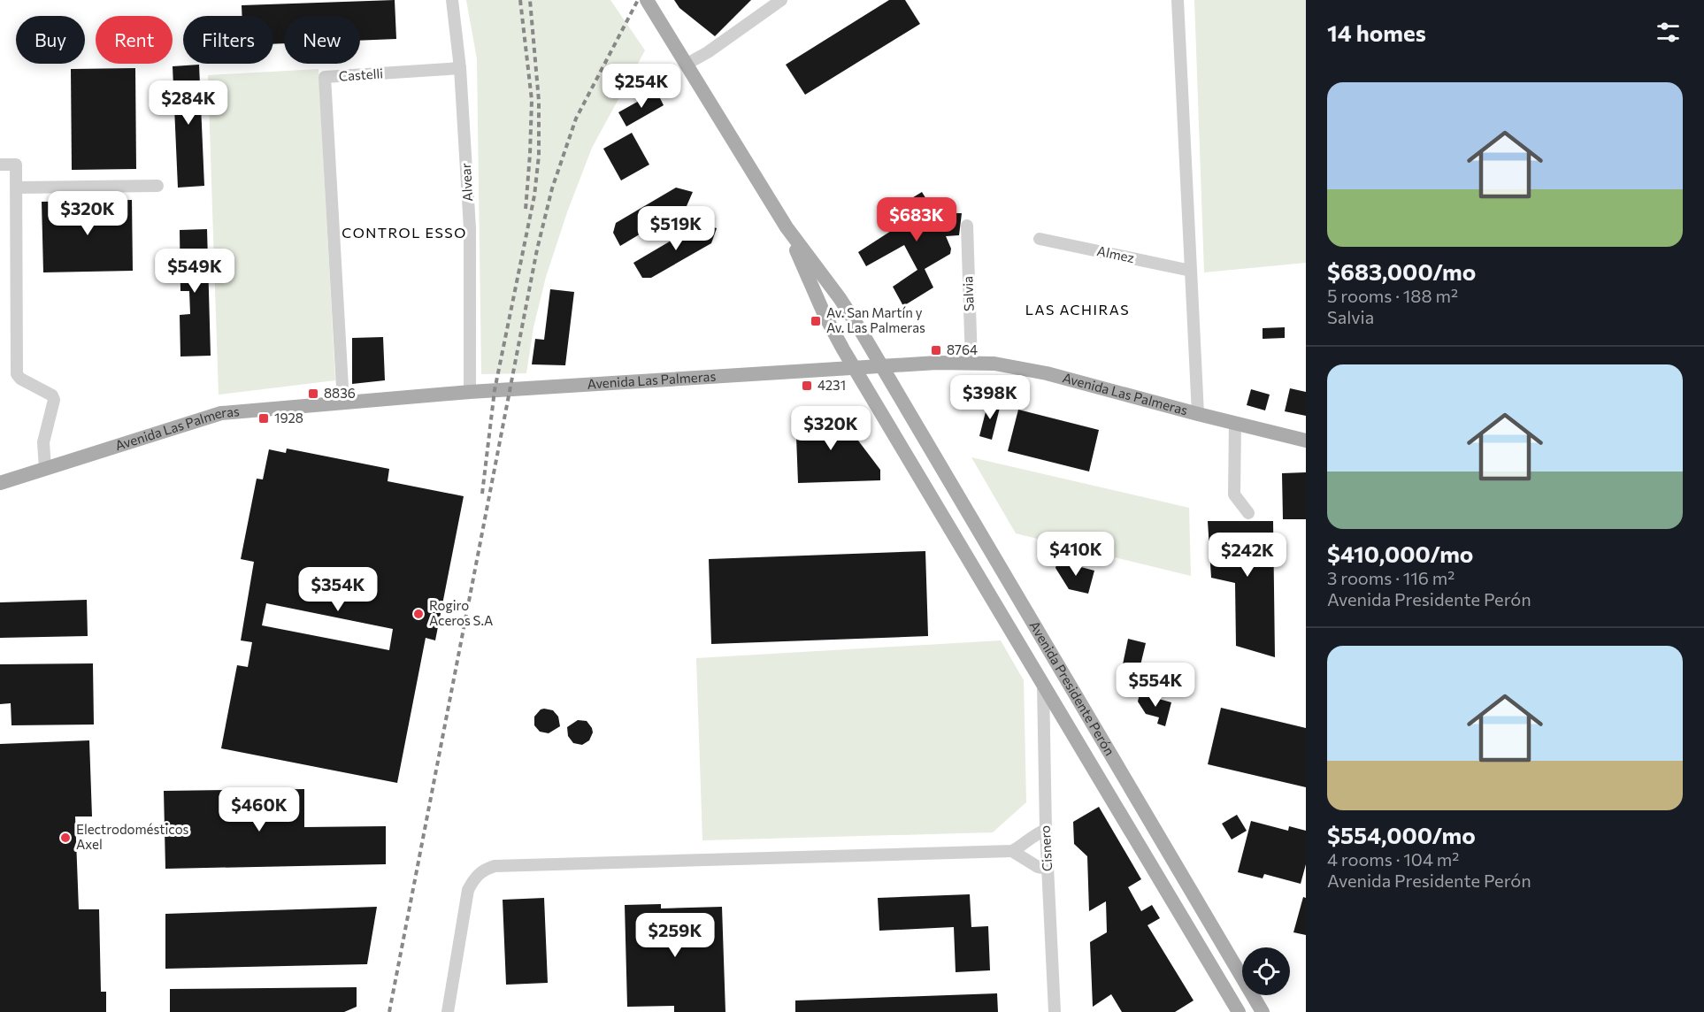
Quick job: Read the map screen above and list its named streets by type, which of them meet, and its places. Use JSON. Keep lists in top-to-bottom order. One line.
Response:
{"streets":{"main road":["Avenida Las Palmeras","Avenida Presidente Perón"],"street":["Castelli","Alvear","Almez","Salvia","Cisnero"]},"crossings":[["Castelli","Alvear"],["Castelli","Avenida Las Palmeras"],["Alvear","Avenida Las Palmeras"],["Salvia","Avenida Las Palmeras"],["Avenida Las Palmeras","Avenida Presidente Perón"],["Avenida Presidente Perón","Cisnero"]],"districts":["CONTROL ESSO","LAS ACHIRAS"],"places":{"transit":["Av. San Martín y Av. Las Palmeras","8764","4231","8836","1928"],"other":["Rogiro Aceros S.A","Electrodomésticos Axel"]},"page":{"heading":"14 homes","chip":["Buy","Rent","Filters","New"],"price":["$254K","$284K","$320K","$683K","$519K","$549K","$398K","$320K","$410K","$242K","$354K","$554K","$460K","$259K"],"list":[{"name":"$683,000/mo","note":"5 rooms · 188 m² · Salvia"},{"name":"$410,000/mo","note":"3 rooms · 116 m² · Avenida Presidente Perón"},{"name":"$554,000/mo","note":"4 rooms · 104 m² · Avenida Presidente Perón"}]}}
